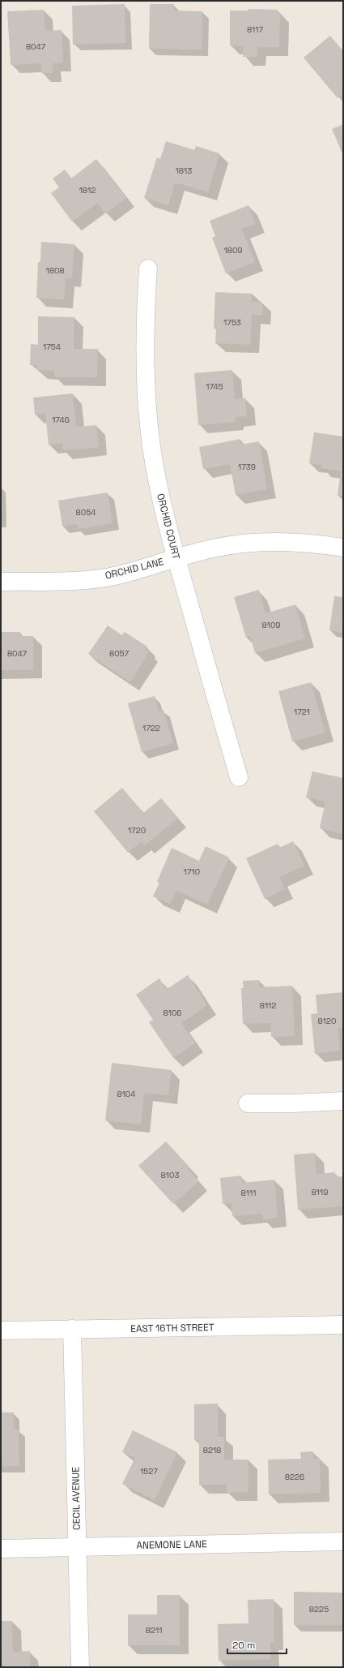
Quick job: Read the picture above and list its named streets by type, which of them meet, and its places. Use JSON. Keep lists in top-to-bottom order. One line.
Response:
{"streets":{"street":["ORCHID COURT","ORCHID LANE","EAST 16TH STREET","CECIL AVENUE","ANEMONE LANE"]},"crossings":[["ORCHID COURT","ORCHID LANE"],["EAST 16TH STREET","CECIL AVENUE"],["CECIL AVENUE","ANEMONE LANE"]],"house_numbers":["8117","8047","1813","1812","1809","1808","1753","1754","1745","1746","1739","8054","8109","8047","8057","1721","1722","1720","1710","8112","8106","8120","8104","8103","8119","8111","8218","1527","8226","8225","8211"],"scale_bar":"20 m"}
